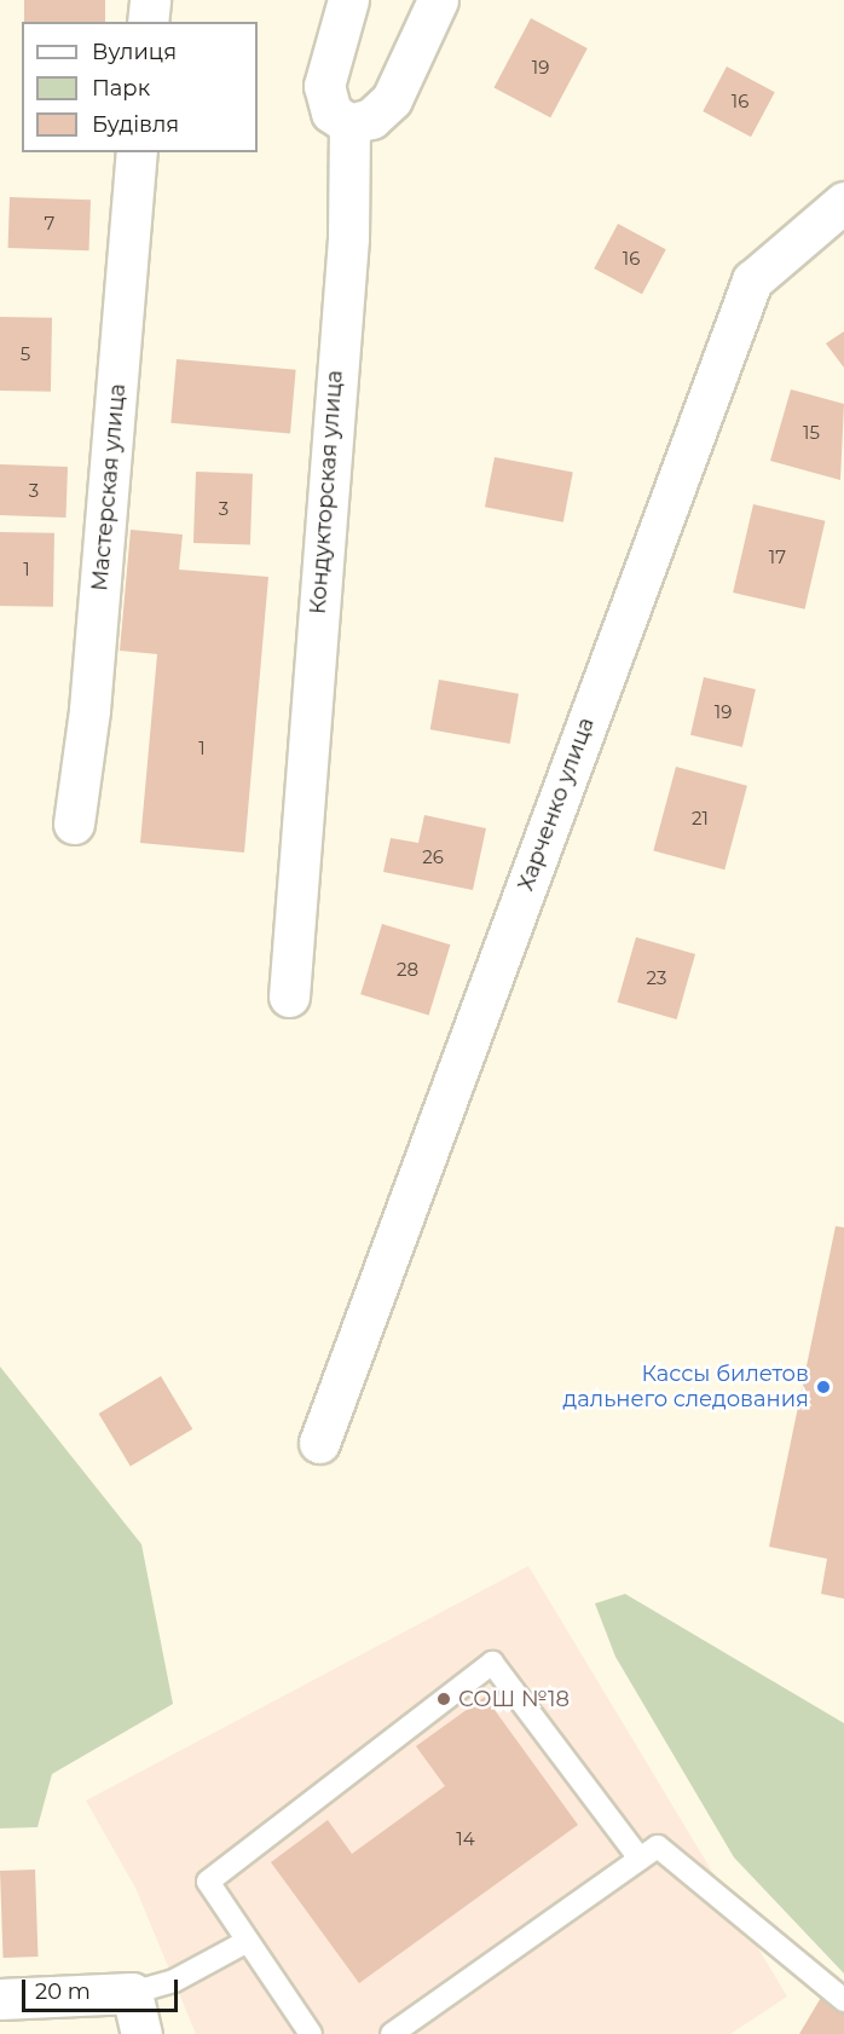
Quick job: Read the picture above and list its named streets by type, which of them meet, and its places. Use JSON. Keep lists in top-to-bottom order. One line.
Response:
{"streets":{"street":["Мастерская улица","Кондукторская улица","Харченко улица"]},"places":["Кассы билетов дальнего следования","СОШ №18"],"house_numbers":["19","16","7","16","5","15","3","3","17","1","19","1","21","26","28","23","14"],"legend":["Вулиця","Парк","Будівля"],"scale_bar":"20 m"}
